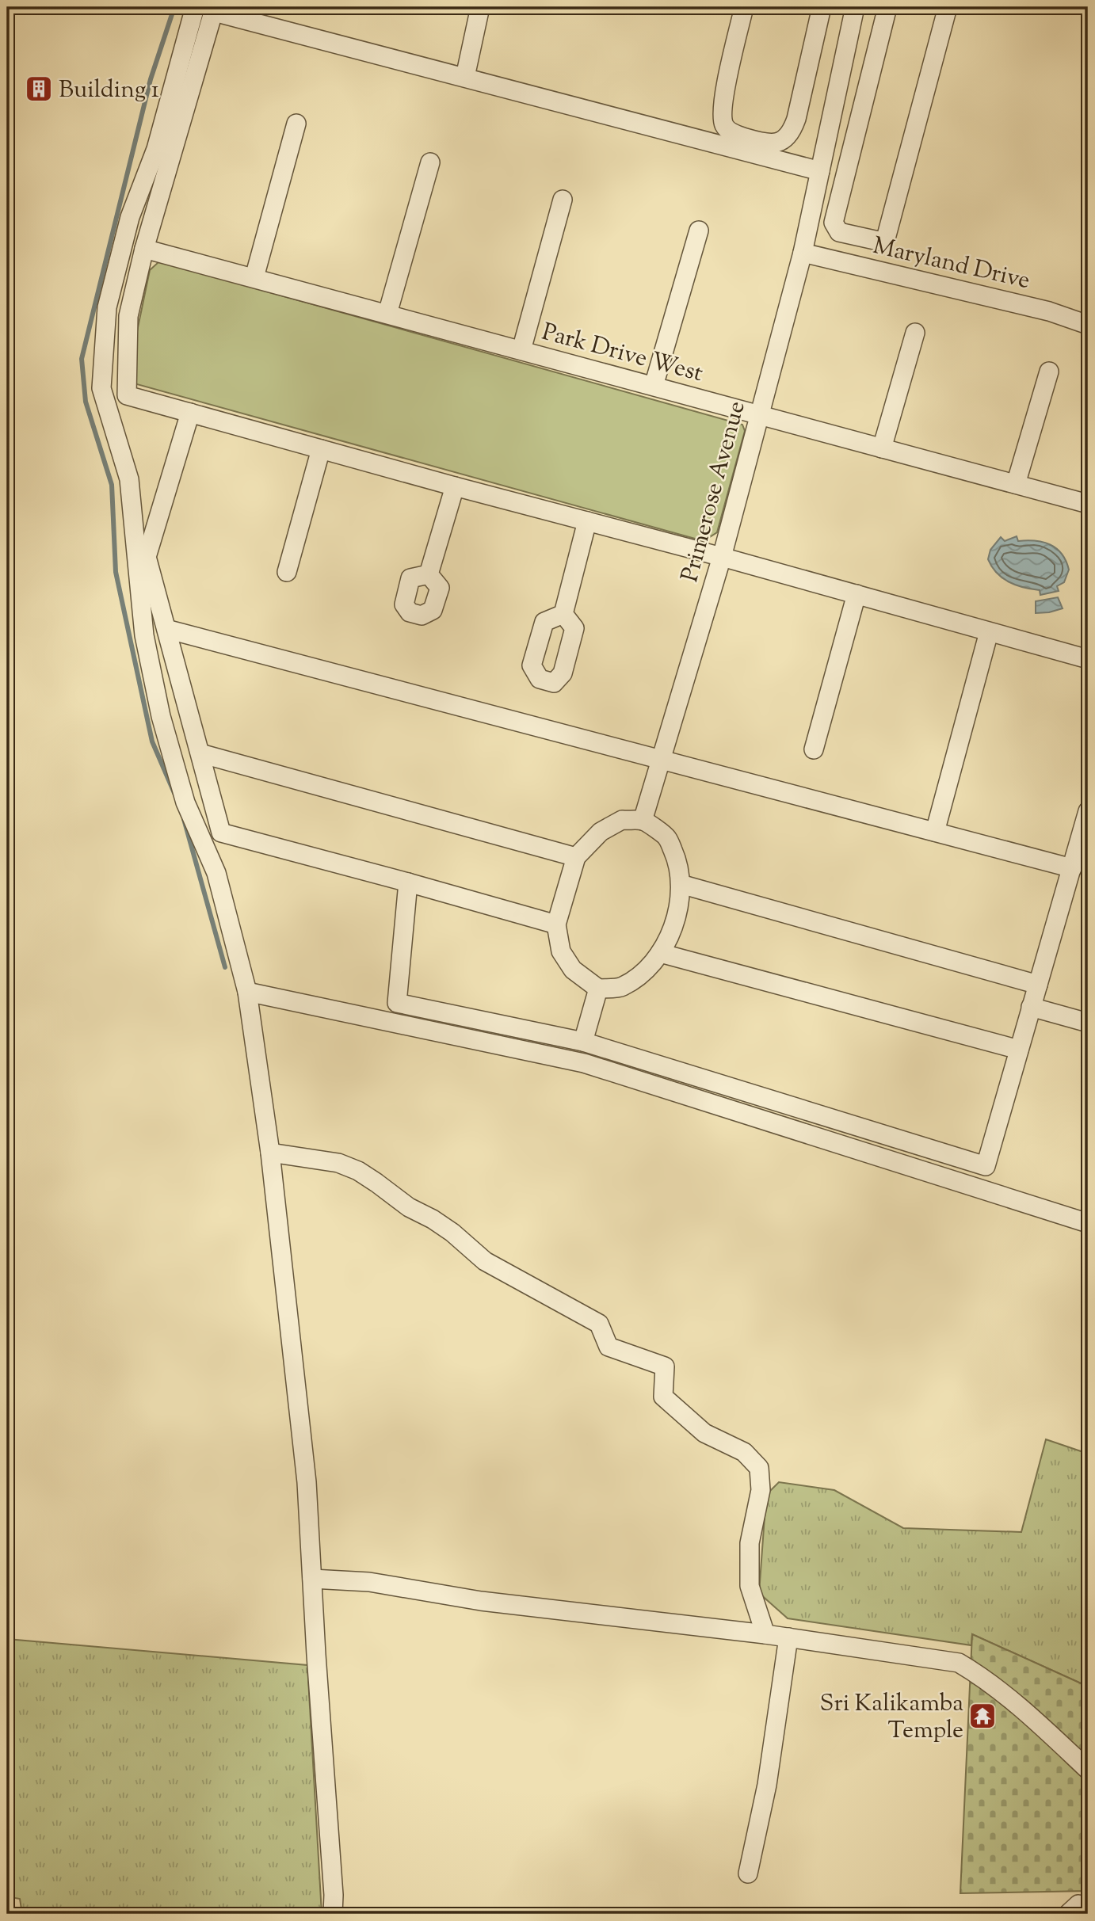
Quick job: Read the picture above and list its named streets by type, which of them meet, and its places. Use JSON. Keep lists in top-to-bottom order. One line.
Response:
{"streets":{"street":["Maryland Drive","Park Drive West","Primerose Avenue"]},"crossings":[["Maryland Drive","Primerose Avenue"],["Park Drive West","Primerose Avenue"]],"places":{"building":["Building 1"],"temple":["Sri Kalikamba Temple"]}}
